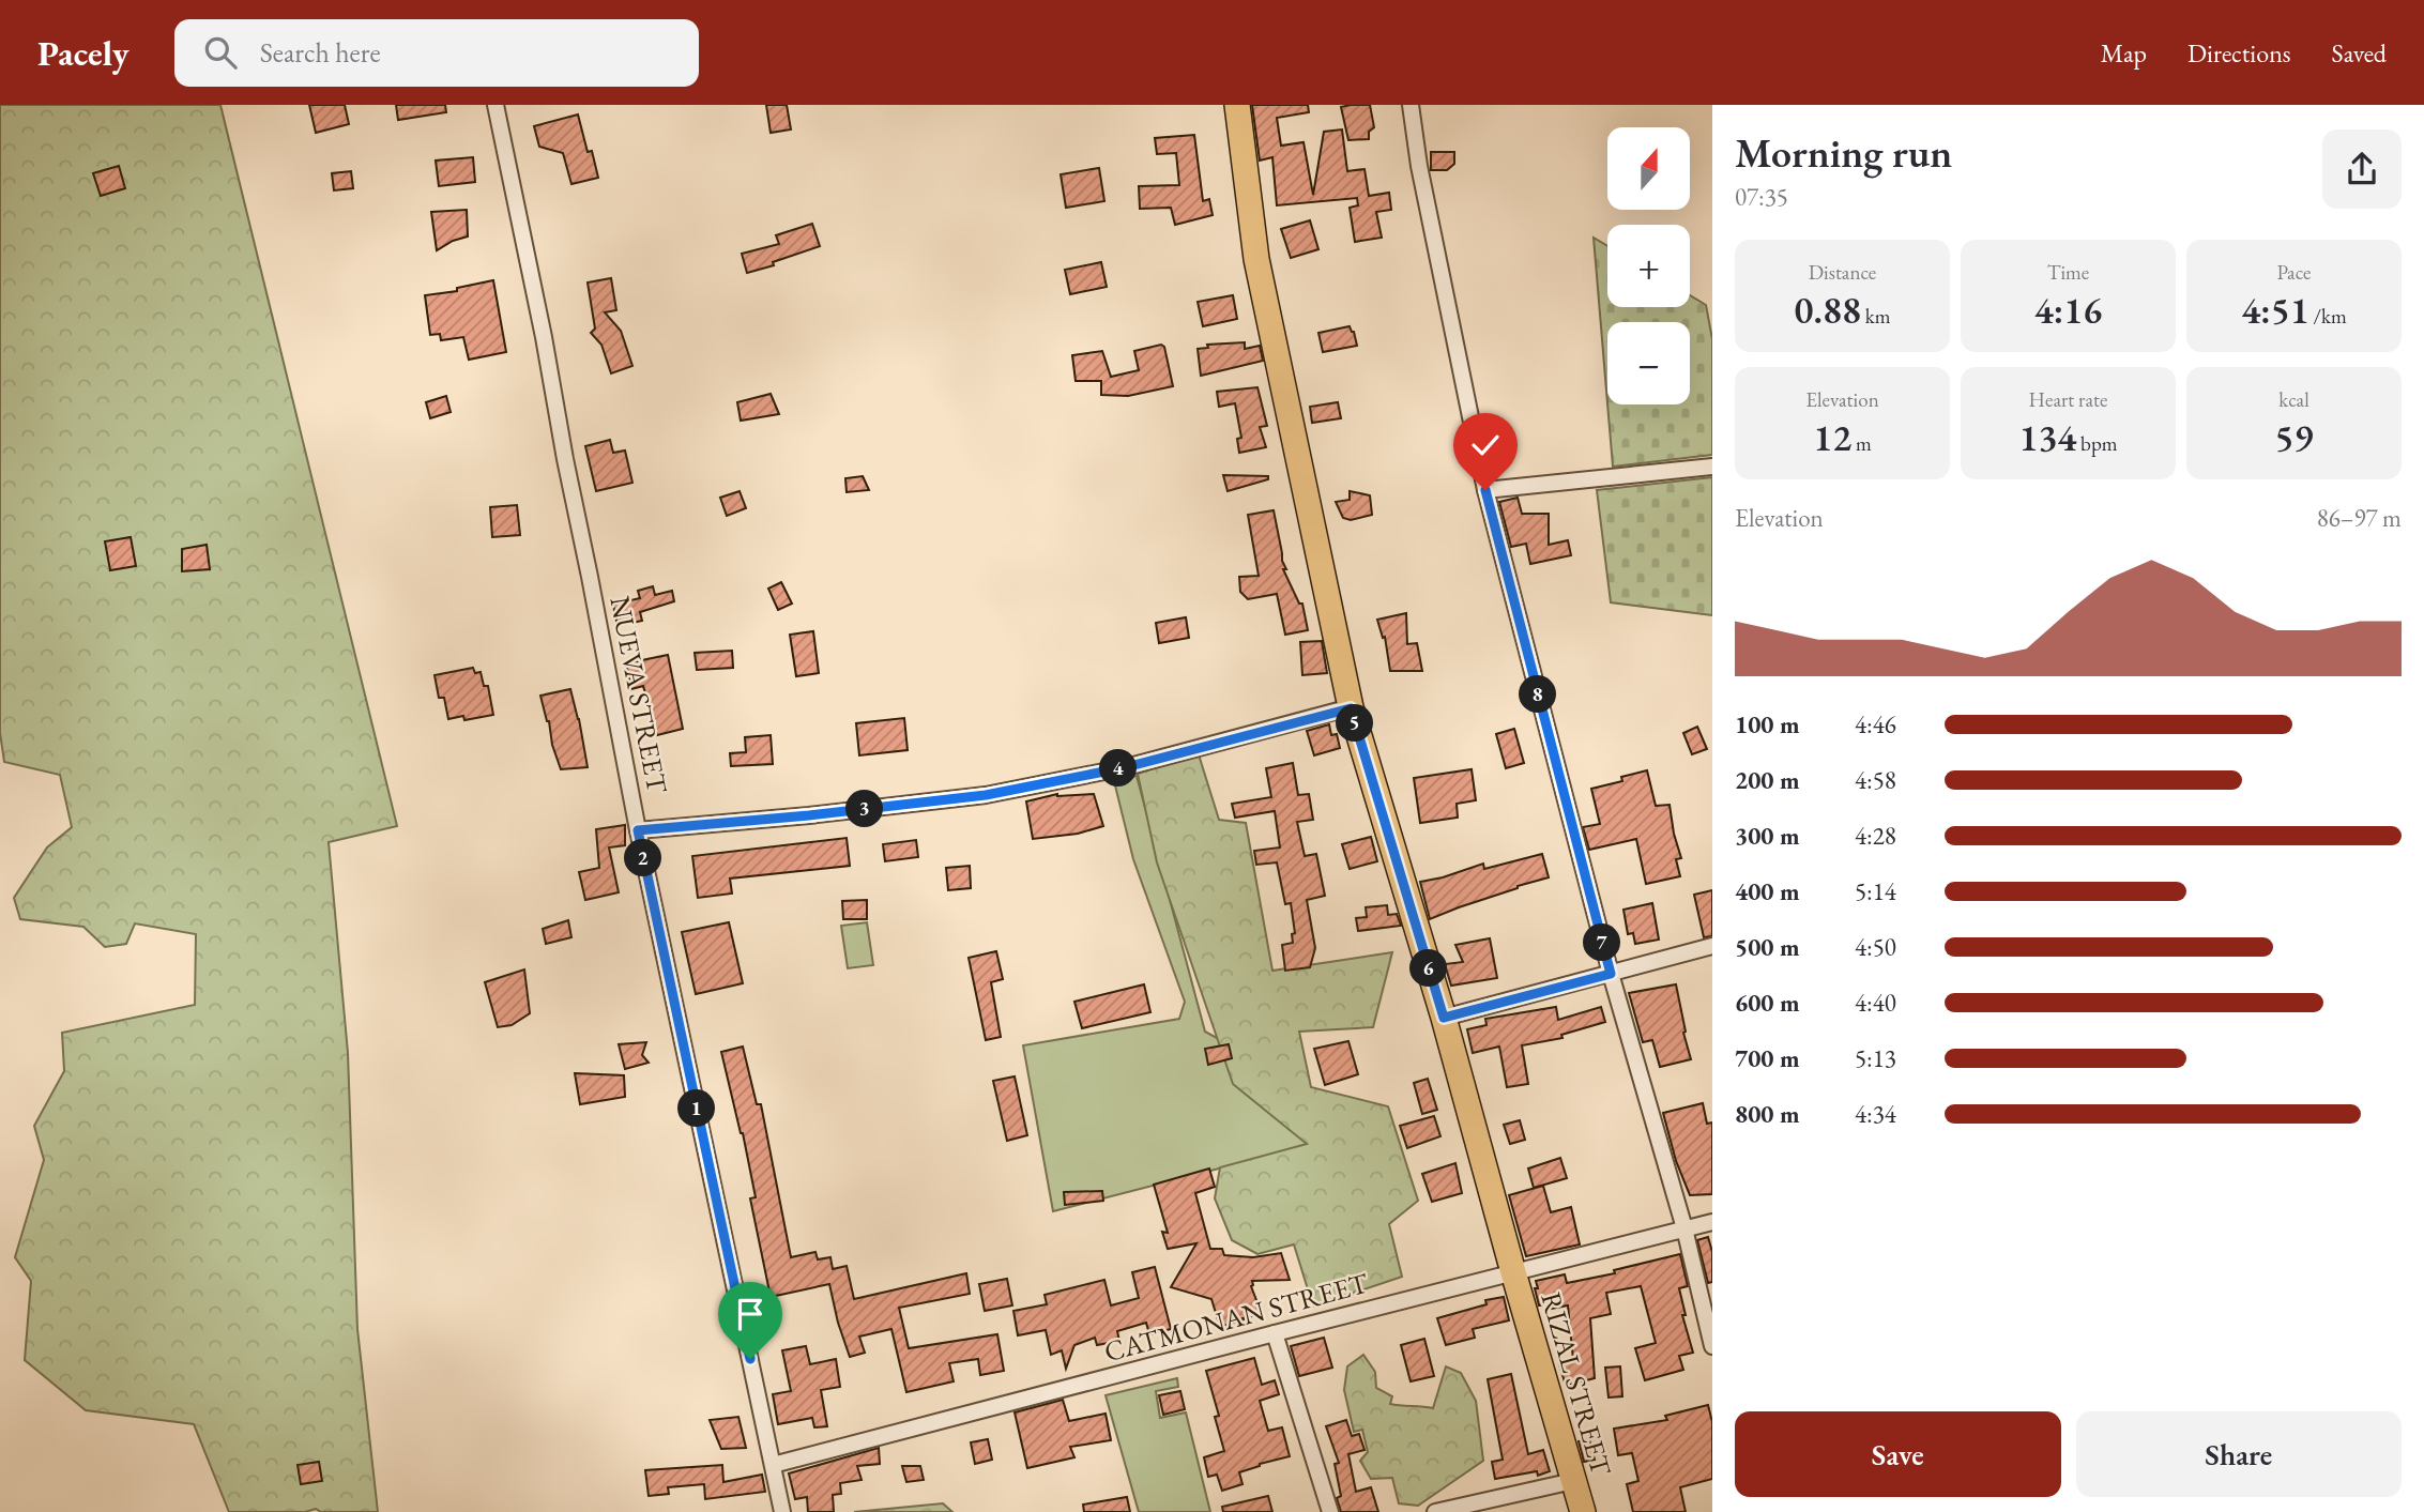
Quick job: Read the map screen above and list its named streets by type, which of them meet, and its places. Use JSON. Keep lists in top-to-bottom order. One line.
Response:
{"streets":{"main road":["RIZAL STREET"],"street":["NUEVA STREET","CATMONAN STREET"]},"crossings":[["NUEVA STREET","CATMONAN STREET"],["CATMONAN STREET","RIZAL STREET"]],"north":"top","page":{"header":"Pacely","search":"Search here","nav":["Map","Directions","Saved"],"heading":["Morning run","07:35"],"map_buttons":["+","−"],"stats":[["Distance","0.88 km"],["Time","4:16"],["Pace","4:51 /km"],["Elevation","12 m"],["Heart rate","134 bpm"],["kcal","59"]],"chart":["Elevation","86–97 m"],"pins":["8","5","4","3","2","7","6","1"],"list":[{"name":"100 m","note":"4:46"},{"name":"200 m","note":"4:58"},{"name":"300 m","note":"4:28"},{"name":"400 m","note":"5:14"},{"name":"500 m","note":"4:50"},{"name":"600 m","note":"4:40"},{"name":"700 m","note":"5:13"},{"name":"800 m","note":"4:34"}],"buttons":["Save","Share"]}}
